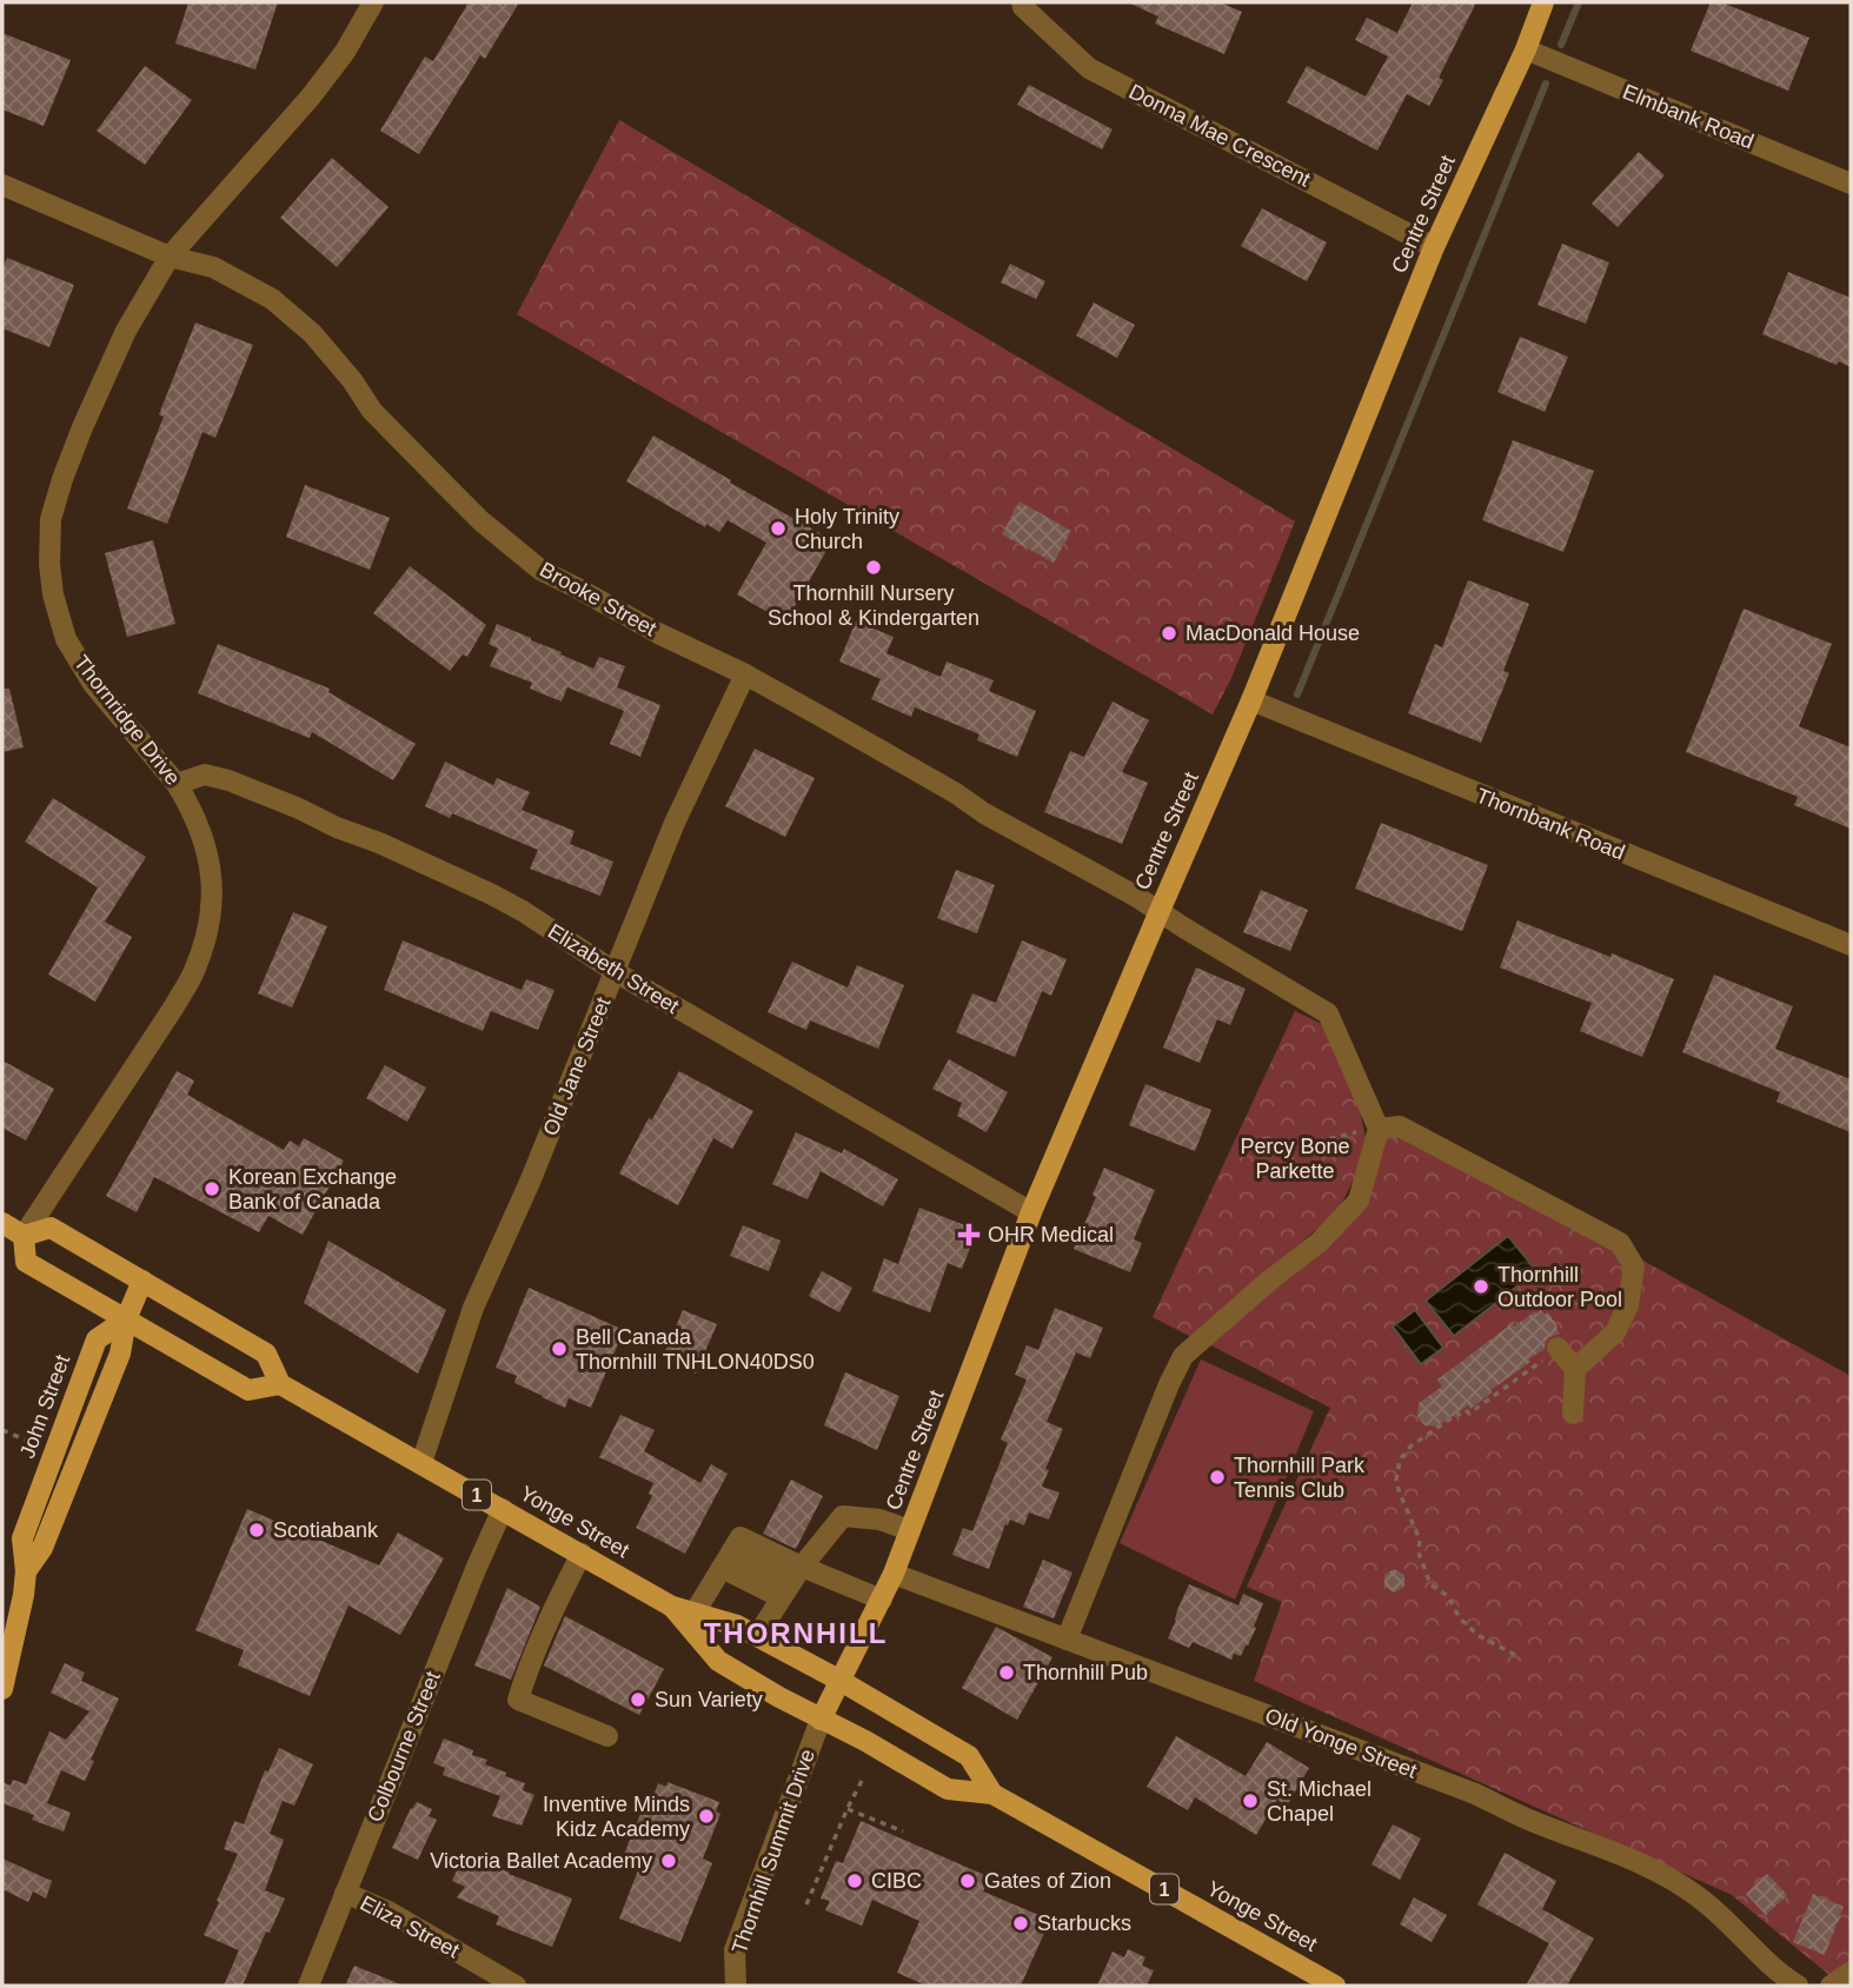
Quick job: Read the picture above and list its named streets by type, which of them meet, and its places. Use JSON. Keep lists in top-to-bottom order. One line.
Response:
{"streets":{"main road":["Centre Street","John Street","1","Yonge Street"],"street":["Elmbank Road","Donna Mae Crescent","Brooke Street","Thornridge Drive","Thornbank Road","Elizabeth Street","Old Jane Street","Old Yonge Street","Colbourne Street","Thornhill Summit Drive","Eliza Street"]},"crossings":[["Elmbank Road","Centre Street"],["Donna Mae Crescent","Centre Street"],["Centre Street","Brooke Street"],["Centre Street","Thornbank Road"],["Centre Street","Elizabeth Street"],["Centre Street","Yonge Street"],["Centre Street","Old Yonge Street"],["Centre Street","Thornhill Summit Drive"],["Brooke Street","Thornridge Drive"],["Brooke Street","Old Jane Street"],["Thornridge Drive","Elizabeth Street"],["Thornridge Drive","Yonge Street"],["Elizabeth Street","Old Jane Street"],["Old Jane Street","Yonge Street"],["John Street","Yonge Street"],["Yonge Street","Colbourne Street"],["Yonge Street","Thornhill Summit Drive"],["Colbourne Street","Eliza Street"]],"districts":["THORNHILL"],"parks":["Percy Bone Parkette"],"places":{"other":["Holy Trinity Church","Thornhill Nursery School & Kindergarten","MacDonald House","Korean Exchange Bank of Canada","Thornhill Outdoor Pool","Bell Canada Thornhill TNHLON40DS0","Thornhill Park Tennis Club","Scotiabank","Thornhill Pub","Sun Variety","St. Michael Chapel","Inventive Minds Kidz Academy","Victoria Ballet Academy","CIBC","Gates of Zion","Starbucks"],"health":["OHR Medical"]}}
